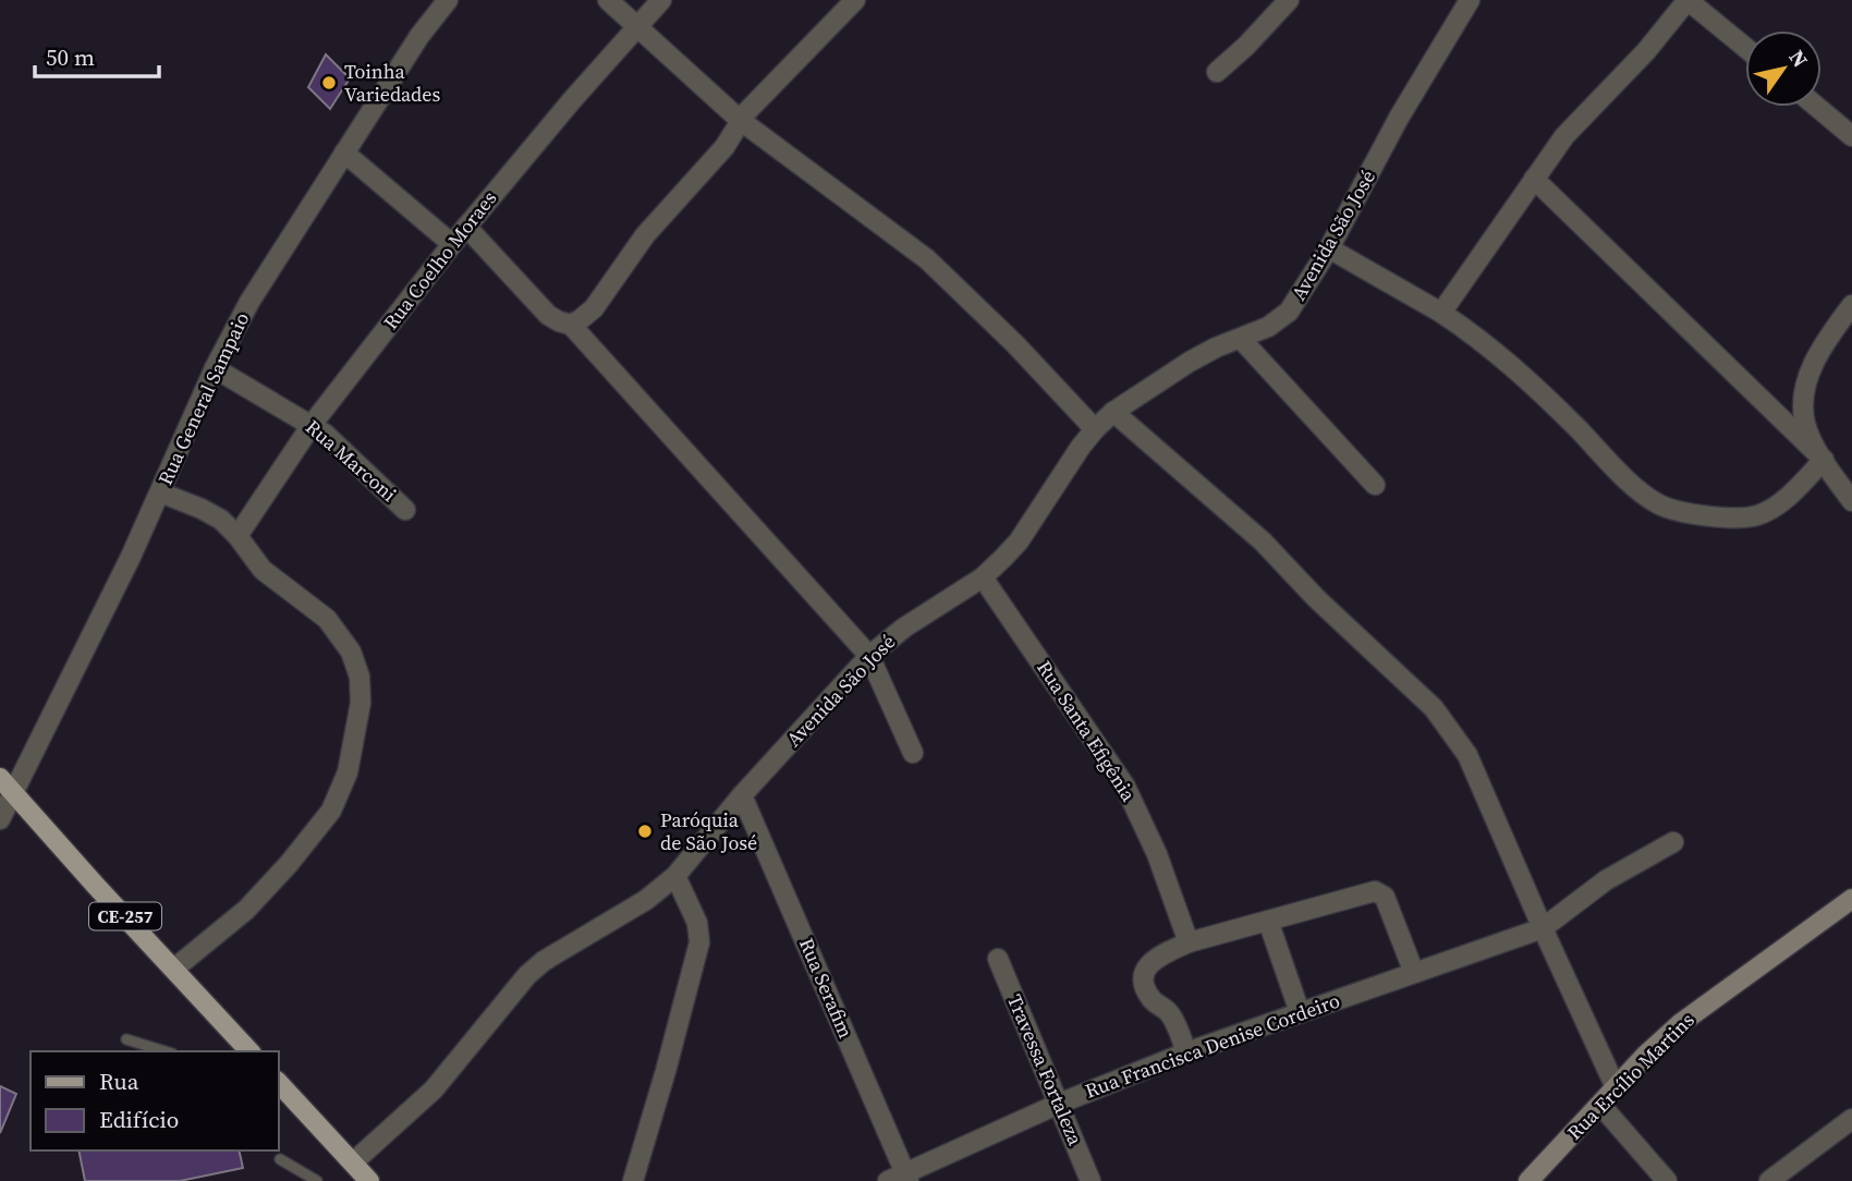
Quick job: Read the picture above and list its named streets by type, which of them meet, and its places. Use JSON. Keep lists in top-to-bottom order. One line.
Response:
{"streets":{"main road":["CE-257"],"street":["Avenida São José","Rua Coelho Moraes","Rua General Sampaio","Rua Marconi","Rua Santa Efigênia","Rua Serafim","Rua Francisca Denise Cordeiro","Travessa Fortaleza","Rua Ercílio Martins"]},"crossings":[["Avenida São José","Rua Santa Efigênia"],["Avenida São José","Rua Serafim"],["Rua Coelho Moraes","Rua Marconi"],["Rua General Sampaio","Rua Marconi"],["Rua General Sampaio","CE-257"],["Rua Serafim","Rua Francisca Denise Cordeiro"],["Rua Francisca Denise Cordeiro","Travessa Fortaleza"]],"places":["Toinha Variedades","Paróquia de São José"],"legend":["Rua","Edifício"],"scale_bar":"50 m","north":"top right"}
